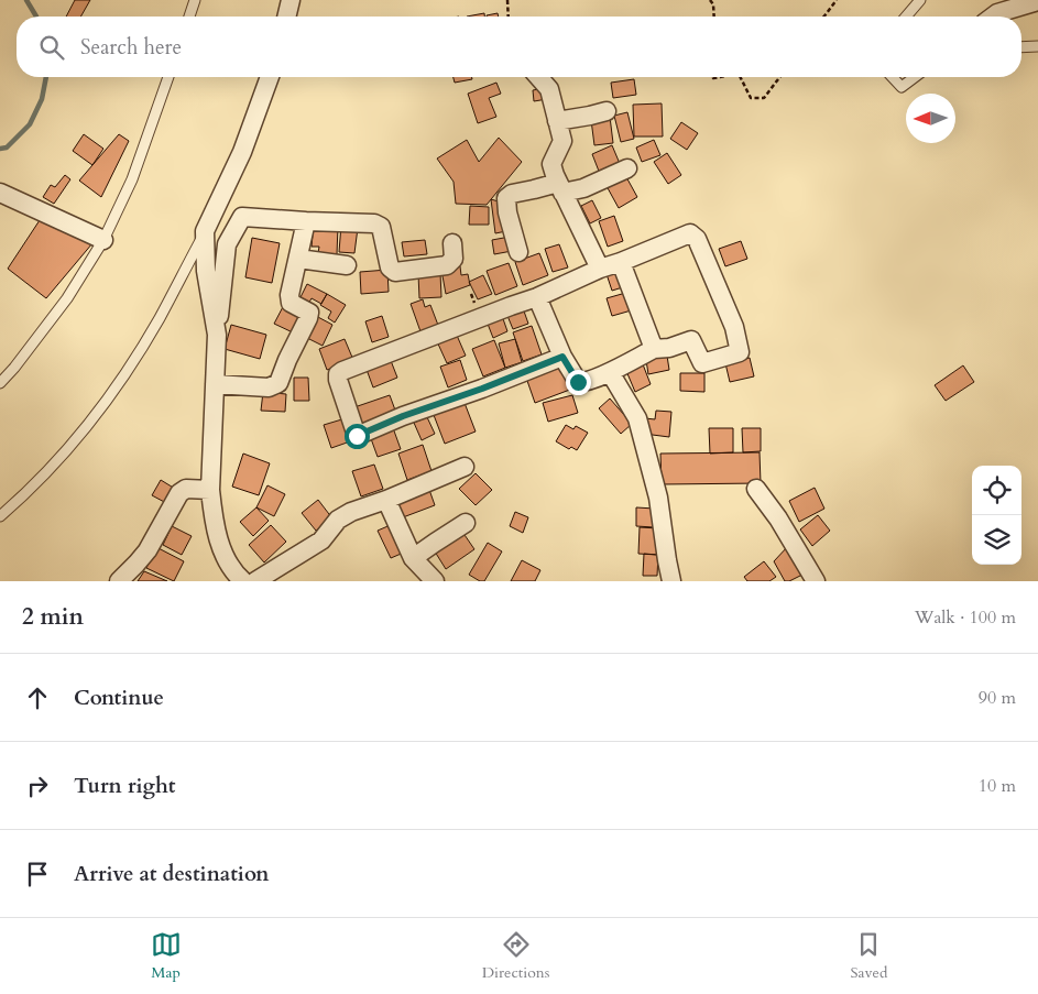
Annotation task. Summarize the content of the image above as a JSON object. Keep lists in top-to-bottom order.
{
  "north": "left",
  "page": {
    "search": "Search here",
    "heading": ["2 min", "Walk · 100 m"],
    "list": [
      ["Continue", "90 m"],
      ["Turn right", "10 m"],
      "Arrive at destination"
    ],
    "nav": ["Map", "Directions", "Saved"]
  }
}
